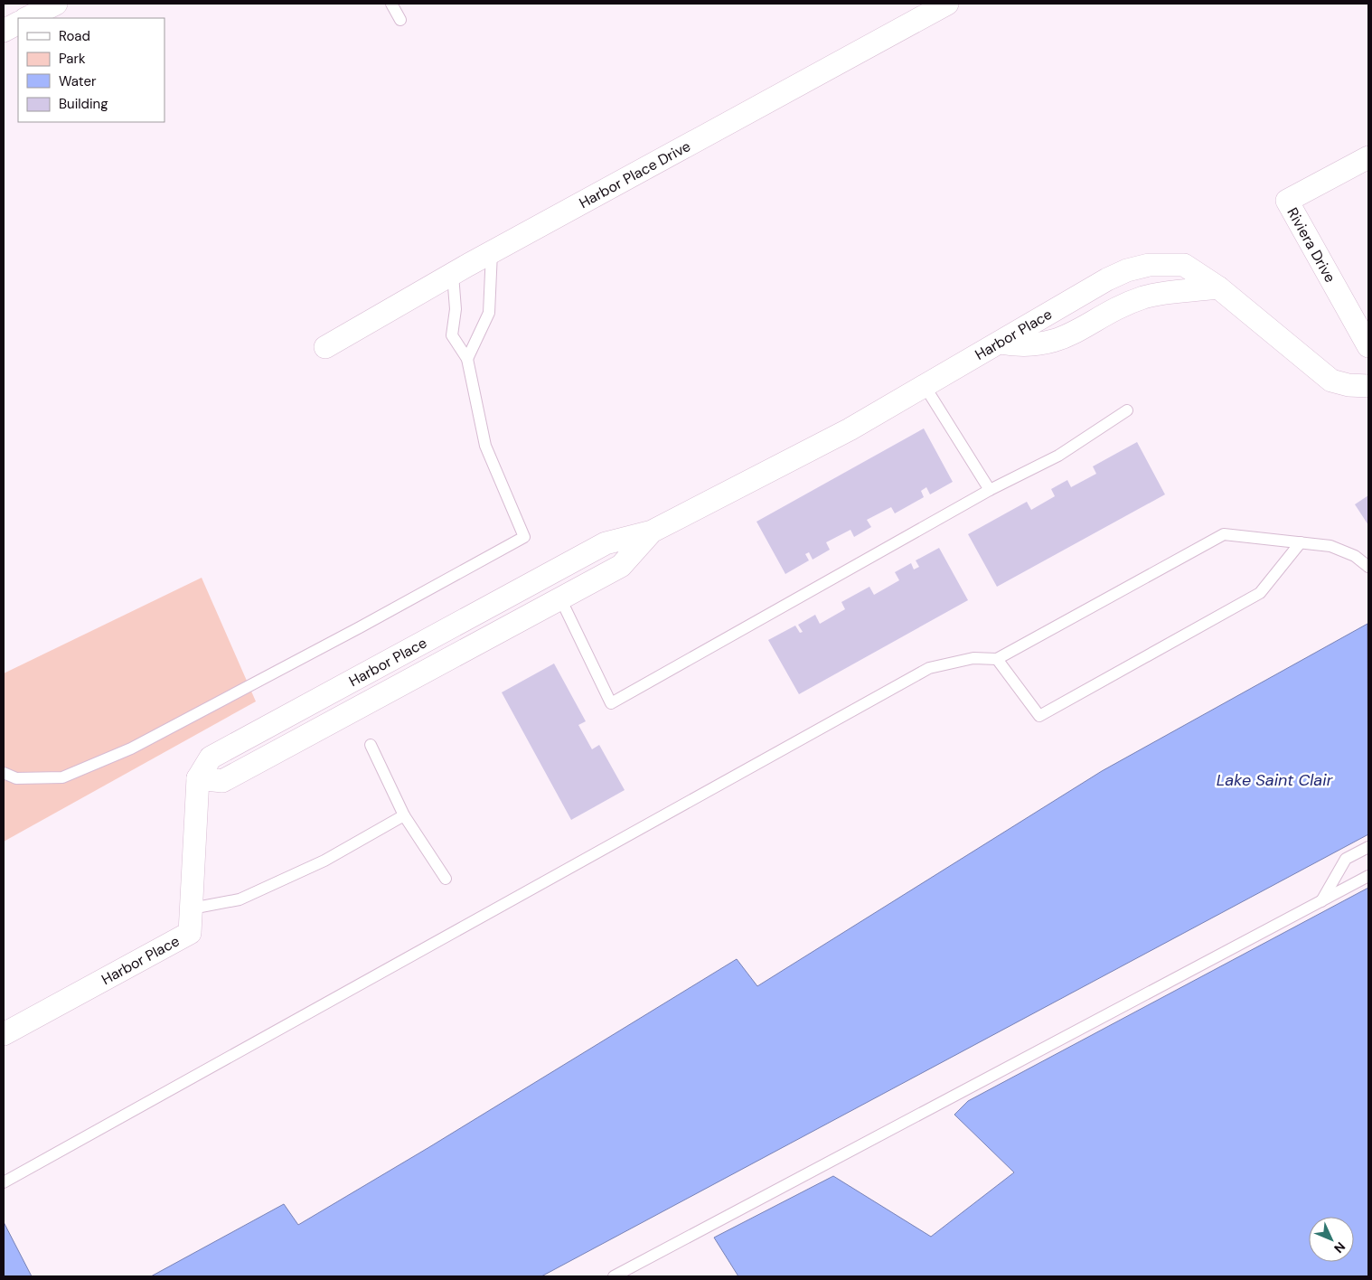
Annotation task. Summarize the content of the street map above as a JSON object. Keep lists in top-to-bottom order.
{
  "streets": {
    "street": ["Harbor Place Drive", "Riviera Drive", "Harbor Place"]
  },
  "water": ["Lake Saint Clair"],
  "legend": [
    "Road",
    "Park",
    "Water",
    "Building"
  ],
  "north": "bottom right"
}
